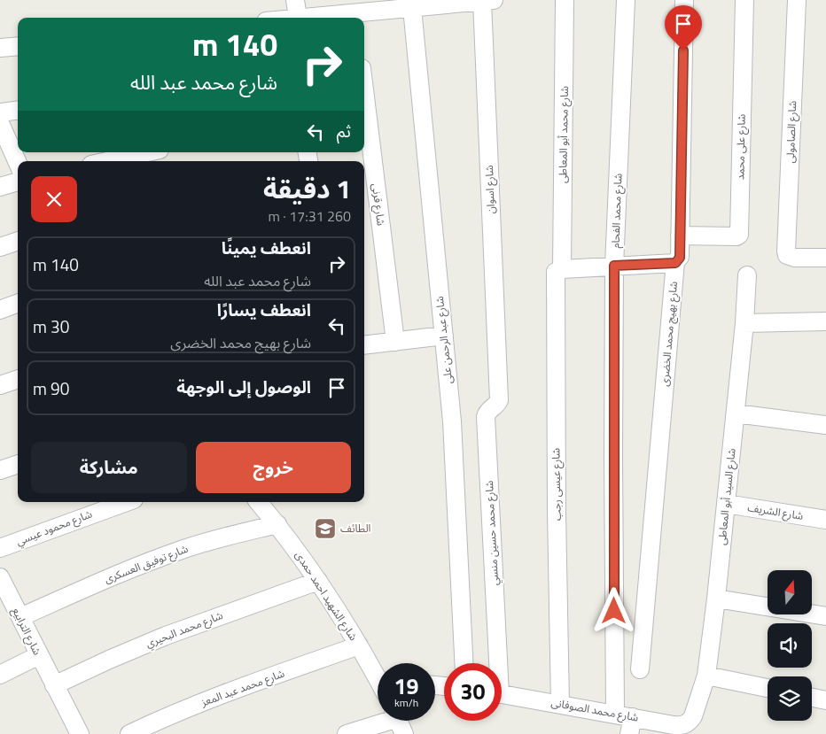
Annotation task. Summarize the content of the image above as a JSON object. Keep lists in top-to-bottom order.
{
  "streets": {
    "street": [
      "شارع الصامولى",
      "شارع محمد أبو المعاطى",
      "شارع على محمد",
      "شارع اسوان",
      "شارع قرنى",
      "شارع محمد الفحام",
      "شارع بهيج محمد الخضرى",
      "شارع عبد الرحمن على",
      "شارع عيسى رجب",
      "شارع السيد أبو المعاطى",
      "شارع الشريف",
      "شارع محمود عيسي",
      "شارع محمد حسين منسي",
      "شارع توفيق العسكرى",
      "شارع الشهيد احمد حمدى",
      "شارع محمد البحيري",
      "شارع الترابيع",
      "شارع محمد عبد المعز",
      "شارع محمد الصوفانى"
    ]
  },
  "crossings": [
    ["شارع محمد أبو المعاطى", "شارع عيسى رجب"],
    ["شارع على محمد", "شارع بهيج محمد الخضرى"],
    ["شارع اسوان", "شارع محمد حسين منسي"],
    ["شارع محمد الفحام", "شارع محمد الصوفانى"],
    ["شارع عيسى رجب", "شارع محمد الصوفانى"],
    ["شارع السيد أبو المعاطى", "شارع الشريف"],
    ["شارع السيد أبو المعاطى", "شارع محمد الصوفانى"],
    ["شارع توفيق العسكرى", "شارع الشهيد احمد حمدى"],
    ["شارع توفيق العسكرى", "شارع الترابيع"],
    ["شارع الشهيد احمد حمدى", "شارع محمد البحيري"],
    ["شارع الشهيد احمد حمدى", "شارع محمد عبد المعز"],
    ["شارع محمد البحيري", "شارع الترابيع"]
  ],
  "places": {
    "school or university": ["الطائف"]
  },
  "north": "top",
  "page": {
    "turn": ["140 m", "شارع محمد عبد الله"],
    "then": "ثم",
    "heading": ["1 دقيقة", "260 m · 17:31"],
    "list": [
      {
        "name": "انعطف يمينًا",
        "note": "شارع محمد عبد الله",
        "value": "140 m"
      },
      {
        "name": "انعطف يسارًا",
        "note": "شارع بهيج محمد الخضرى",
        "value": "30 m"
      },
      {
        "name": "الوصول إلى الوجهة",
        "value": "90 m"
      }
    ],
    "buttons": ["خروج", "مشاركة"],
    "speed": "19 km/h",
    "limit": "30"
  }
}
